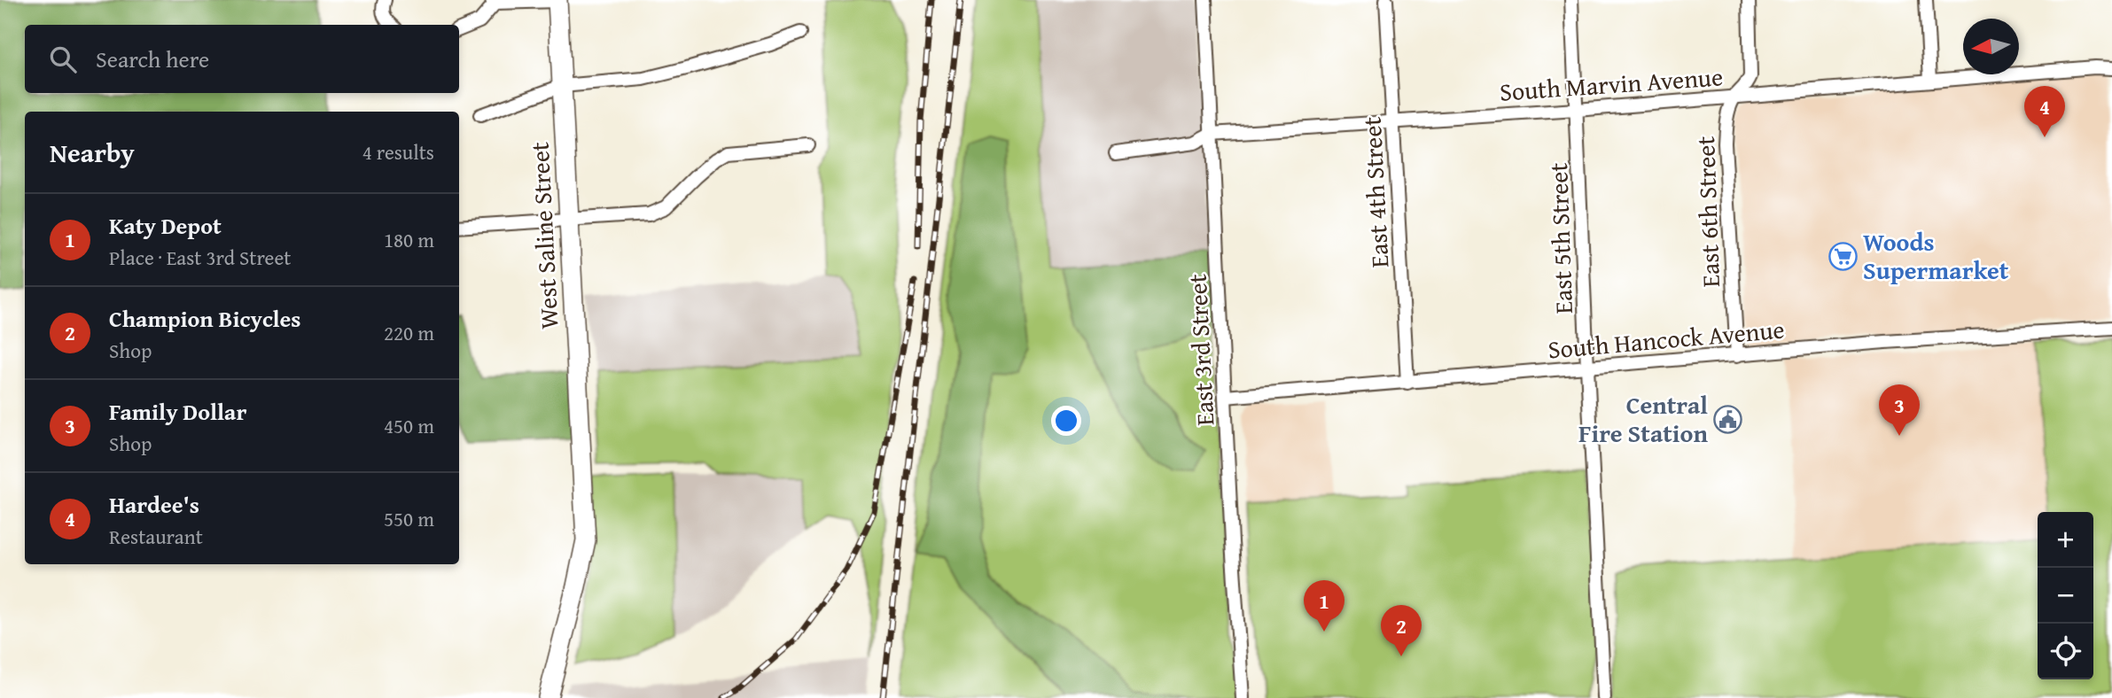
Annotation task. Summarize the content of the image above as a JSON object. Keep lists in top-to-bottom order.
{
  "streets": {
    "street": [
      "South Marvin Avenue",
      "East 4th Street",
      "East 6th Street",
      "West Saline Street",
      "East 5th Street",
      "South Hancock Avenue",
      "East 3rd Street"
    ]
  },
  "crossings": [
    ["South Marvin Avenue", "East 4th Street"],
    ["South Marvin Avenue", "East 6th Street"],
    ["South Marvin Avenue", "East 5th Street"],
    ["South Marvin Avenue", "East 3rd Street"],
    ["East 4th Street", "South Hancock Avenue"],
    ["East 6th Street", "South Hancock Avenue"],
    ["East 5th Street", "South Hancock Avenue"],
    ["South Hancock Avenue", "East 3rd Street"]
  ],
  "places": {
    "supermarket": ["Woods Supermarket"],
    "public building": ["Central Fire Station"]
  },
  "north": "left",
  "page": {
    "search": "Search here",
    "pins": [
      "4",
      "3",
      "1",
      "2"
    ],
    "heading": ["Nearby", "4 results"],
    "list": [
      {
        "mark": "1",
        "name": "Katy Depot",
        "note": "Place · East 3rd Street",
        "value": "180 m"
      },
      {
        "mark": "2",
        "name": "Champion Bicycles",
        "note": "Shop",
        "value": "220 m"
      },
      {
        "mark": "3",
        "name": "Family Dollar",
        "note": "Shop",
        "value": "450 m"
      },
      {
        "mark": "4",
        "name": "Hardee's",
        "note": "Restaurant",
        "value": "550 m"
      }
    ],
    "map_buttons": ["+", "−"]
  }
}
